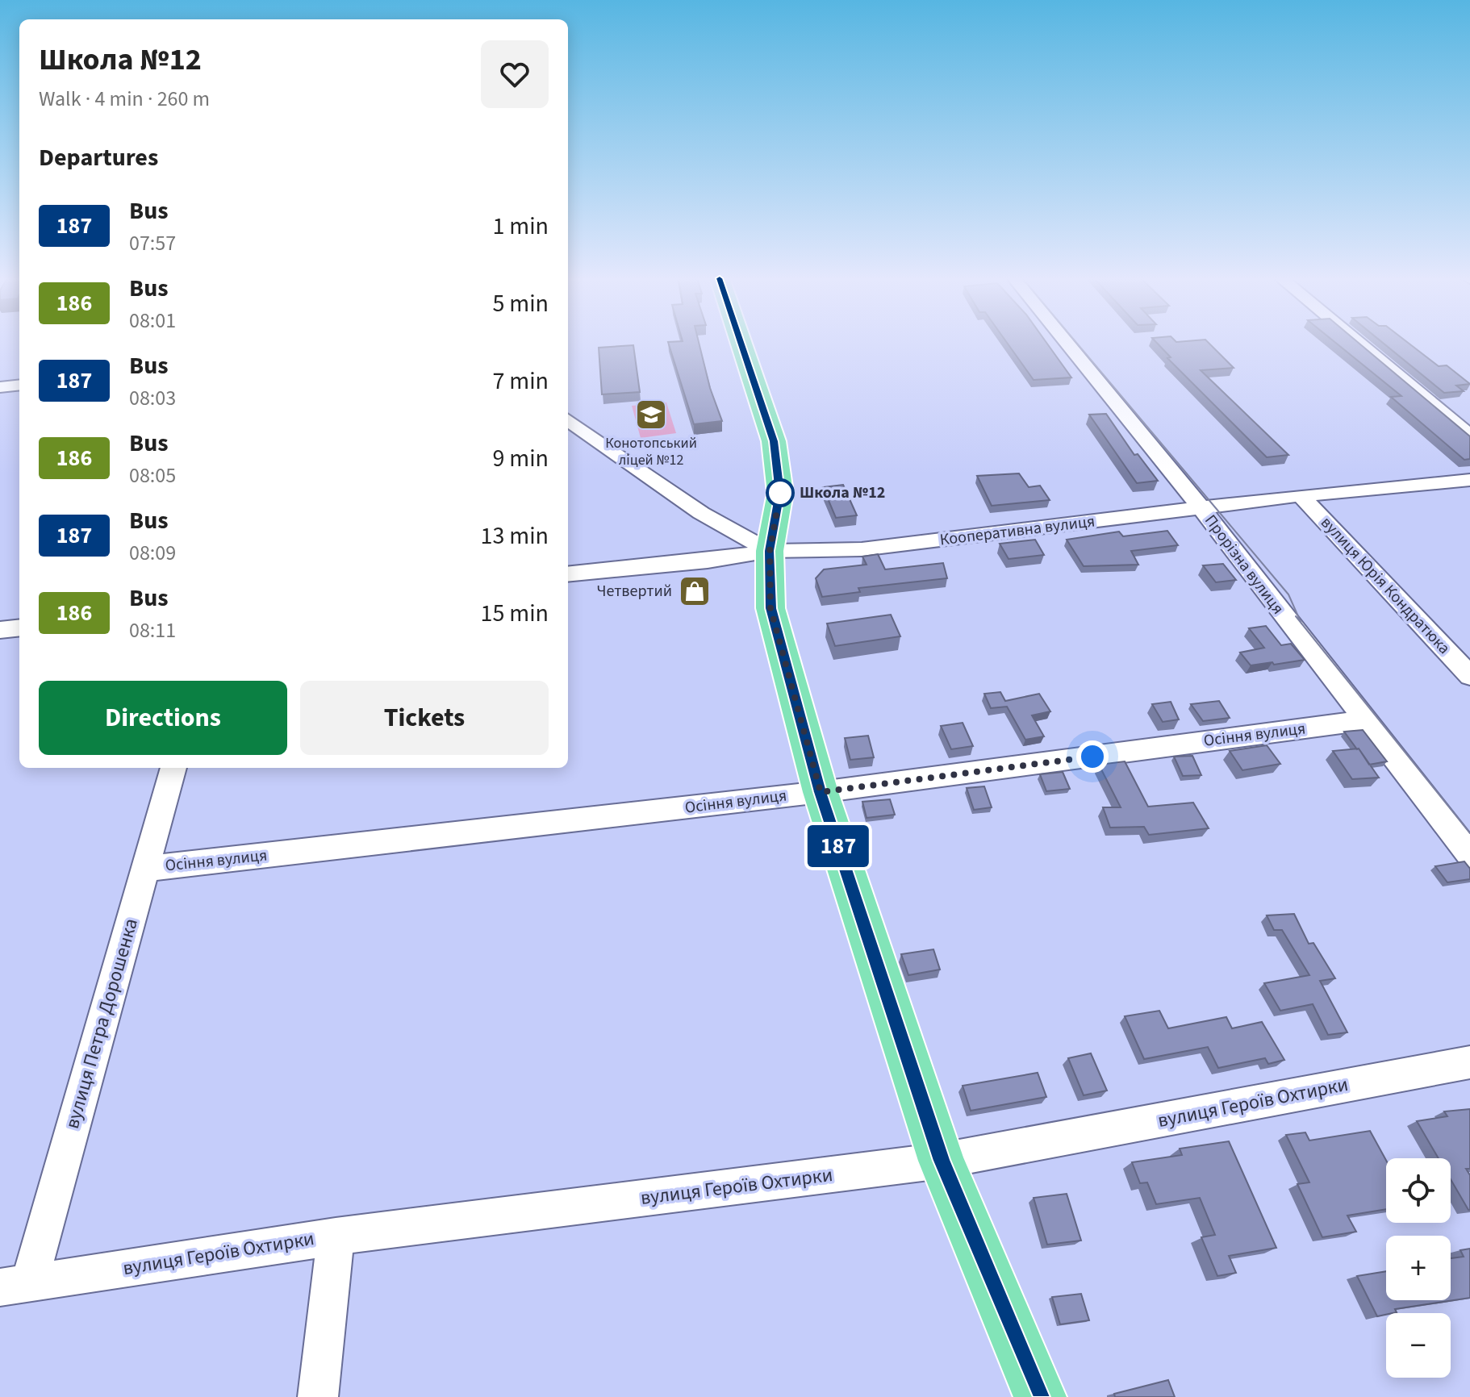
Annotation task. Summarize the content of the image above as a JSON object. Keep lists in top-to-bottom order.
{
  "streets": {
    "street": [
      "Кооперативна вулиця",
      "Прорізна вулиця",
      "вулиця Юрія Кондратюка",
      "Осіння вулиця",
      "вулиця Петра Дорошенка",
      "вулиця Героїв Охтирки"
    ]
  },
  "crossings": [
    ["Кооперативна вулиця", "Прорізна вулиця"],
    ["Кооперативна вулиця", "вулиця Юрія Кондратюка"],
    ["Прорізна вулиця", "Осіння вулиця"],
    ["Осіння вулиця", "вулиця Петра Дорошенка"],
    ["вулиця Петра Дорошенка", "вулиця Героїв Охтирки"]
  ],
  "places": {
    "school or university": ["Конотопський ліцей №12"],
    "other": ["Школа №12"],
    "shop": ["Четвертий"]
  },
  "lines": ["bus line 187"],
  "page": {
    "on_map": "187",
    "heading": [
      ["Школа №12", "Walk · 4 min · 260 m"],
      "Departures"
    ],
    "list": [
      {
        "mark": "187",
        "name": "Bus",
        "note": "07:57",
        "value": "1 min"
      },
      {
        "mark": "186",
        "name": "Bus",
        "note": "08:01",
        "value": "5 min"
      },
      {
        "mark": "187",
        "name": "Bus",
        "note": "08:03",
        "value": "7 min"
      },
      {
        "mark": "186",
        "name": "Bus",
        "note": "08:05",
        "value": "9 min"
      },
      {
        "mark": "187",
        "name": "Bus",
        "note": "08:09",
        "value": "13 min"
      },
      {
        "mark": "186",
        "name": "Bus",
        "note": "08:11",
        "value": "15 min"
      }
    ],
    "buttons": ["Directions", "Tickets"],
    "map_buttons": ["+", "−"]
  }
}
